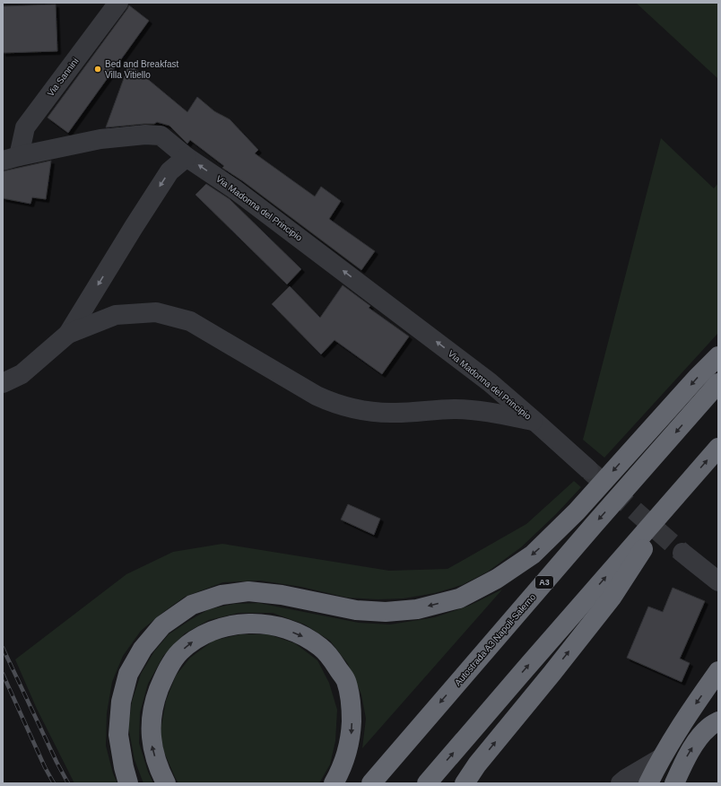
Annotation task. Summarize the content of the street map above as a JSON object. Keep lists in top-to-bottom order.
{
  "streets": {
    "highway": ["A3", "Autostrada A3 Napoli-Salerno"],
    "street": ["Via Sannini", "Via Madonna del Principio"]
  },
  "crossings": [
    ["Via Sannini", "Via Madonna del Principio"]
  ],
  "one_way": ["Via Madonna del Principio"],
  "places": ["Bed and Breakfast Villa Vitiello"]
}
